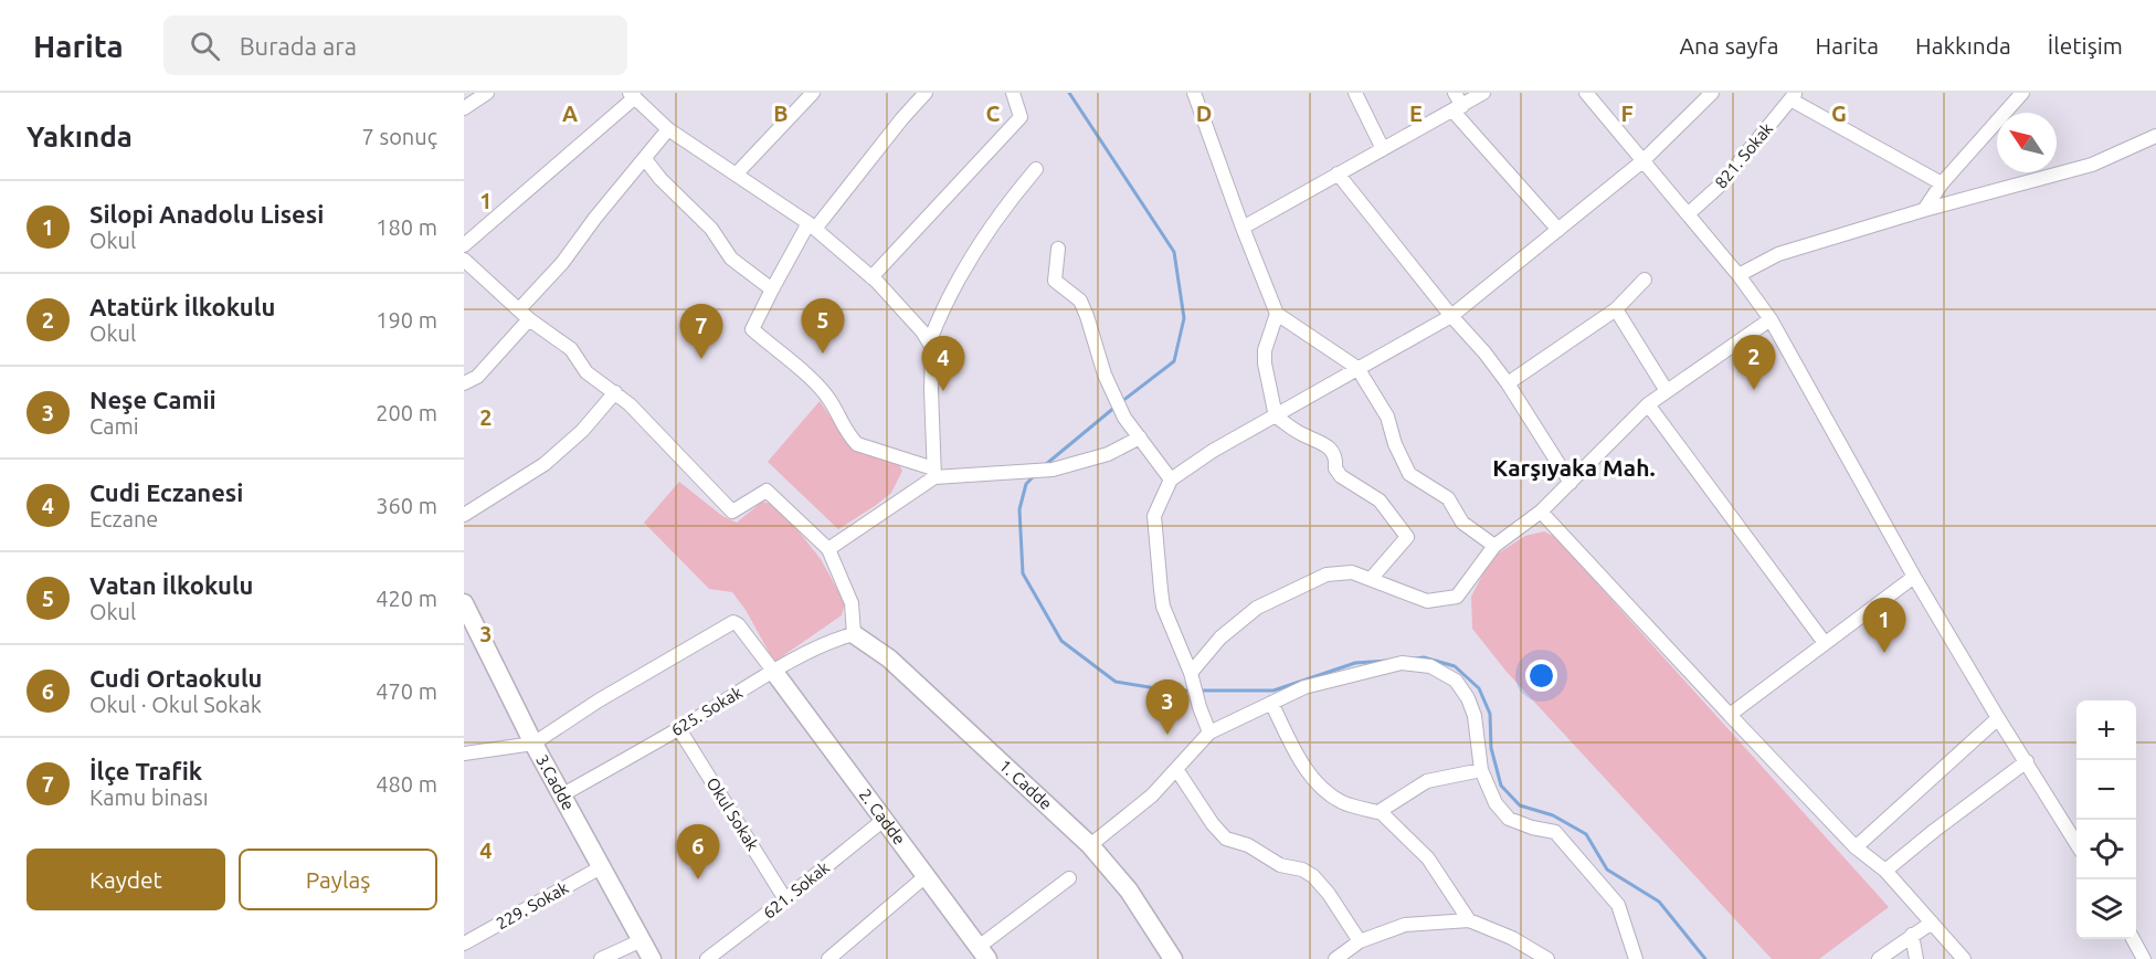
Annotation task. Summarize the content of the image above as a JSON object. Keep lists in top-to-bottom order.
{
  "streets": {
    "street": [
      "821. Sokak",
      "625. Sokak",
      "3.Cadde",
      "1. Cadde",
      "Okul Sokak",
      "2. Cadde",
      "621. Sokak",
      "229. Sokak"
    ]
  },
  "crossings": [
    ["625. Sokak", "3.Cadde"],
    ["625. Sokak", "1. Cadde"],
    ["625. Sokak", "Okul Sokak"],
    ["625. Sokak", "2. Cadde"],
    ["3.Cadde", "229. Sokak"],
    ["Okul Sokak", "621. Sokak"],
    ["2. Cadde", "621. Sokak"]
  ],
  "districts": ["Karşıyaka Mah."],
  "north": "top left",
  "page": {
    "header": "Harita",
    "search": "Burada ara",
    "nav": [
      "Ana sayfa",
      "Harita",
      "Hakkında",
      "İletişim"
    ],
    "heading": ["Yakında", "7 sonuç"],
    "list": [
      {
        "mark": "1",
        "name": "Silopi Anadolu Lisesi",
        "note": "Okul",
        "value": "180 m"
      },
      {
        "mark": "2",
        "name": "Atatürk İlkokulu",
        "note": "Okul",
        "value": "190 m"
      },
      {
        "mark": "3",
        "name": "Neşe Camii",
        "note": "Cami",
        "value": "200 m"
      },
      {
        "mark": "4",
        "name": "Cudi Eczanesi",
        "note": "Eczane",
        "value": "360 m"
      },
      {
        "mark": "5",
        "name": "Vatan İlkokulu",
        "note": "Okul",
        "value": "420 m"
      },
      {
        "mark": "6",
        "name": "Cudi Ortaokulu",
        "note": "Okul · Okul Sokak",
        "value": "470 m"
      },
      {
        "mark": "7",
        "name": "İlçe Trafik",
        "note": "Kamu binası",
        "value": "480 m"
      }
    ],
    "pins": [
      "5",
      "7",
      "2",
      "4",
      "1",
      "3",
      "6"
    ],
    "map_buttons": ["+", "−"],
    "buttons": ["Kaydet", "Paylaş"]
  },
  "grid": {
    "columns": [
      "A",
      "B",
      "C",
      "D",
      "E",
      "F",
      "G"
    ],
    "rows": [
      "1",
      "2",
      "3",
      "4"
    ]
  }
}
